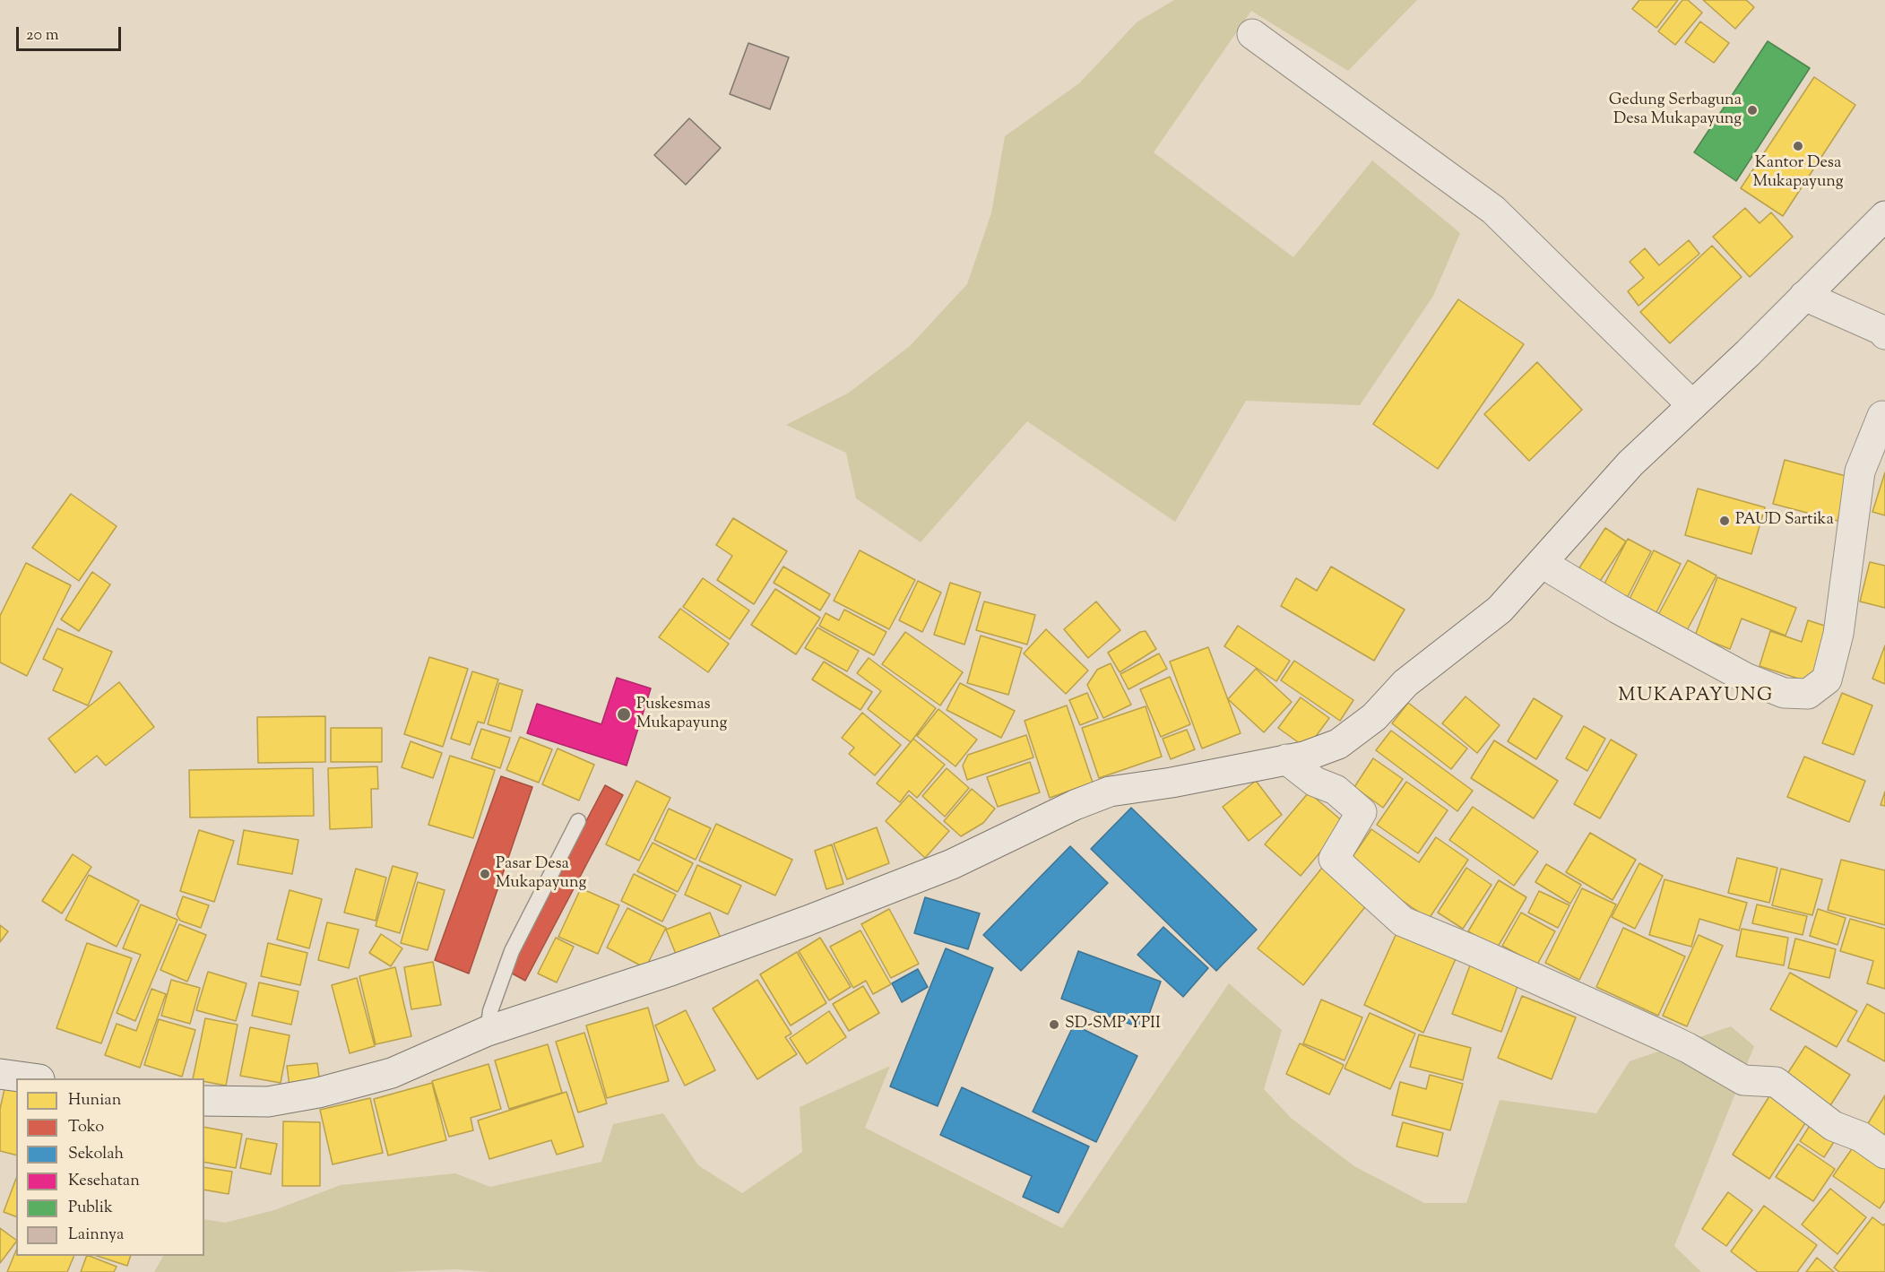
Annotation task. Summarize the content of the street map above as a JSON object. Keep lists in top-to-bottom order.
{
  "districts": ["MUKAPAYUNG"],
  "places": [
    "Gedung Serbaguna Desa Mukapayung",
    "Kantor Desa Mukapayung",
    "PAUD Sartika",
    "Puskesmas Mukapayung",
    "Pasar Desa Mukapayung",
    "SD-SMP YPII"
  ],
  "legend": [
    "Hunian",
    "Toko",
    "Sekolah",
    "Kesehatan",
    "Publik",
    "Lainnya"
  ],
  "scale_bar": "20 m"
}
